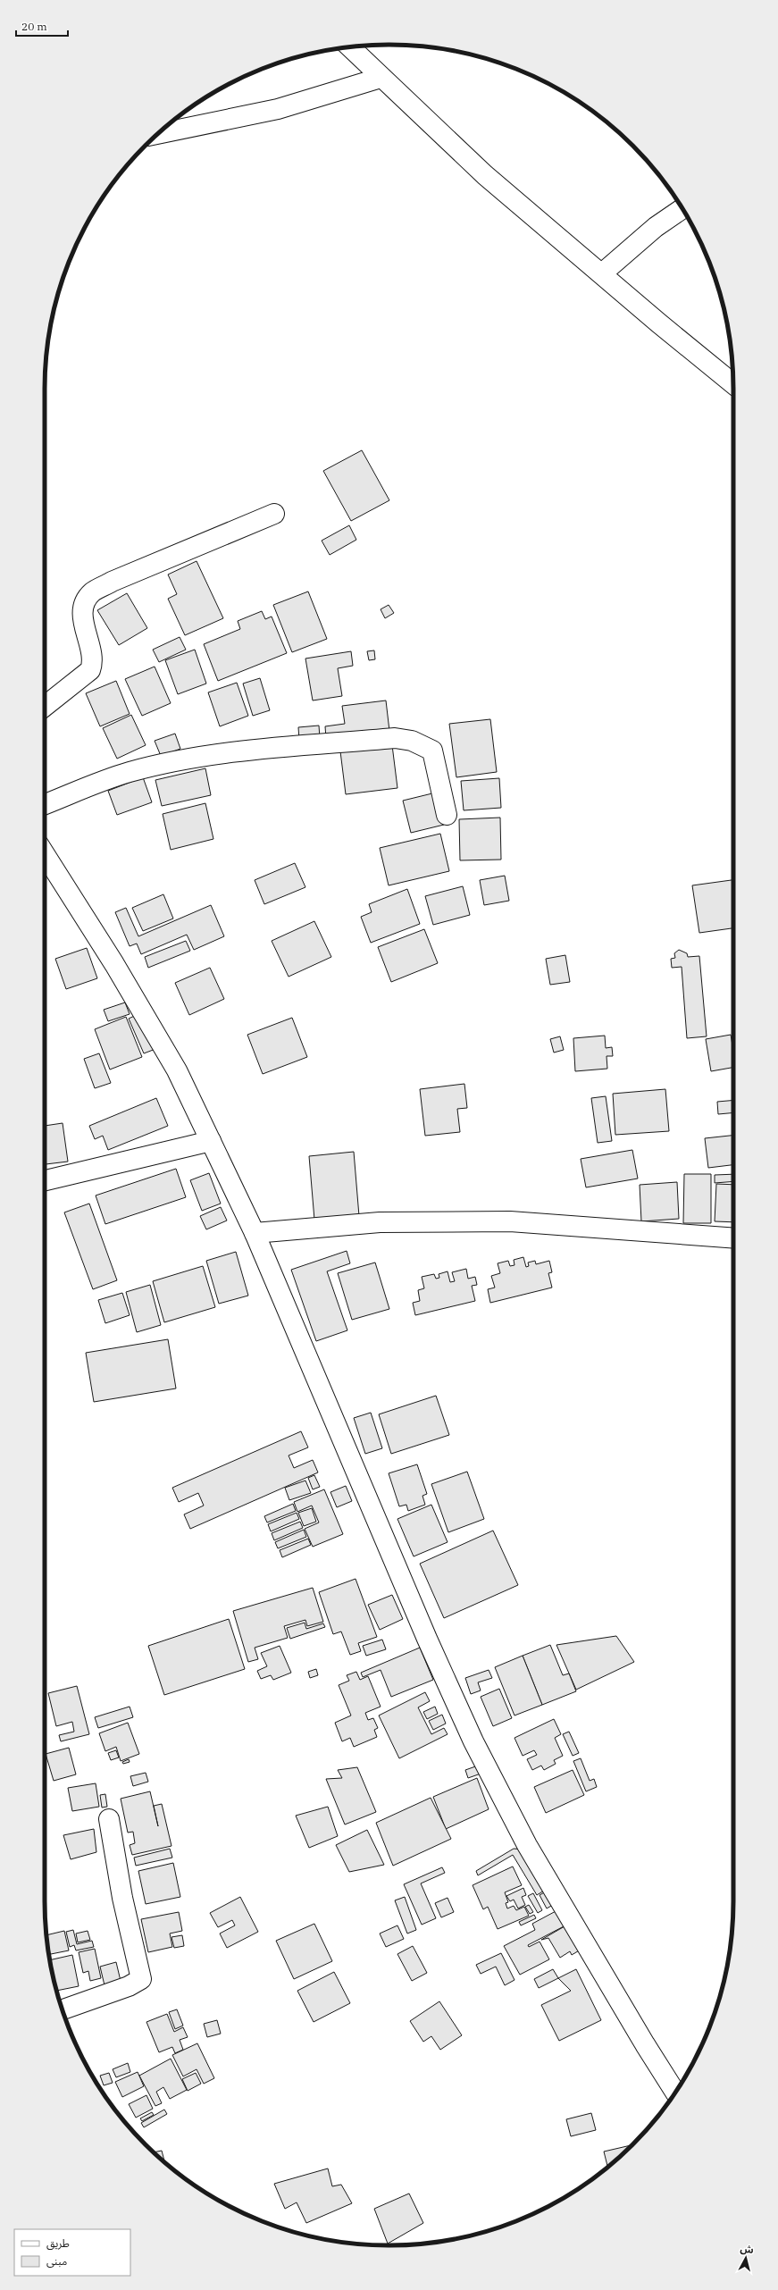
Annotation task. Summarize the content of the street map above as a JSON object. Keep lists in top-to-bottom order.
{
  "legend": ["طريق", "مبنى"],
  "scale_bar": "20 m",
  "north": "top"
}
